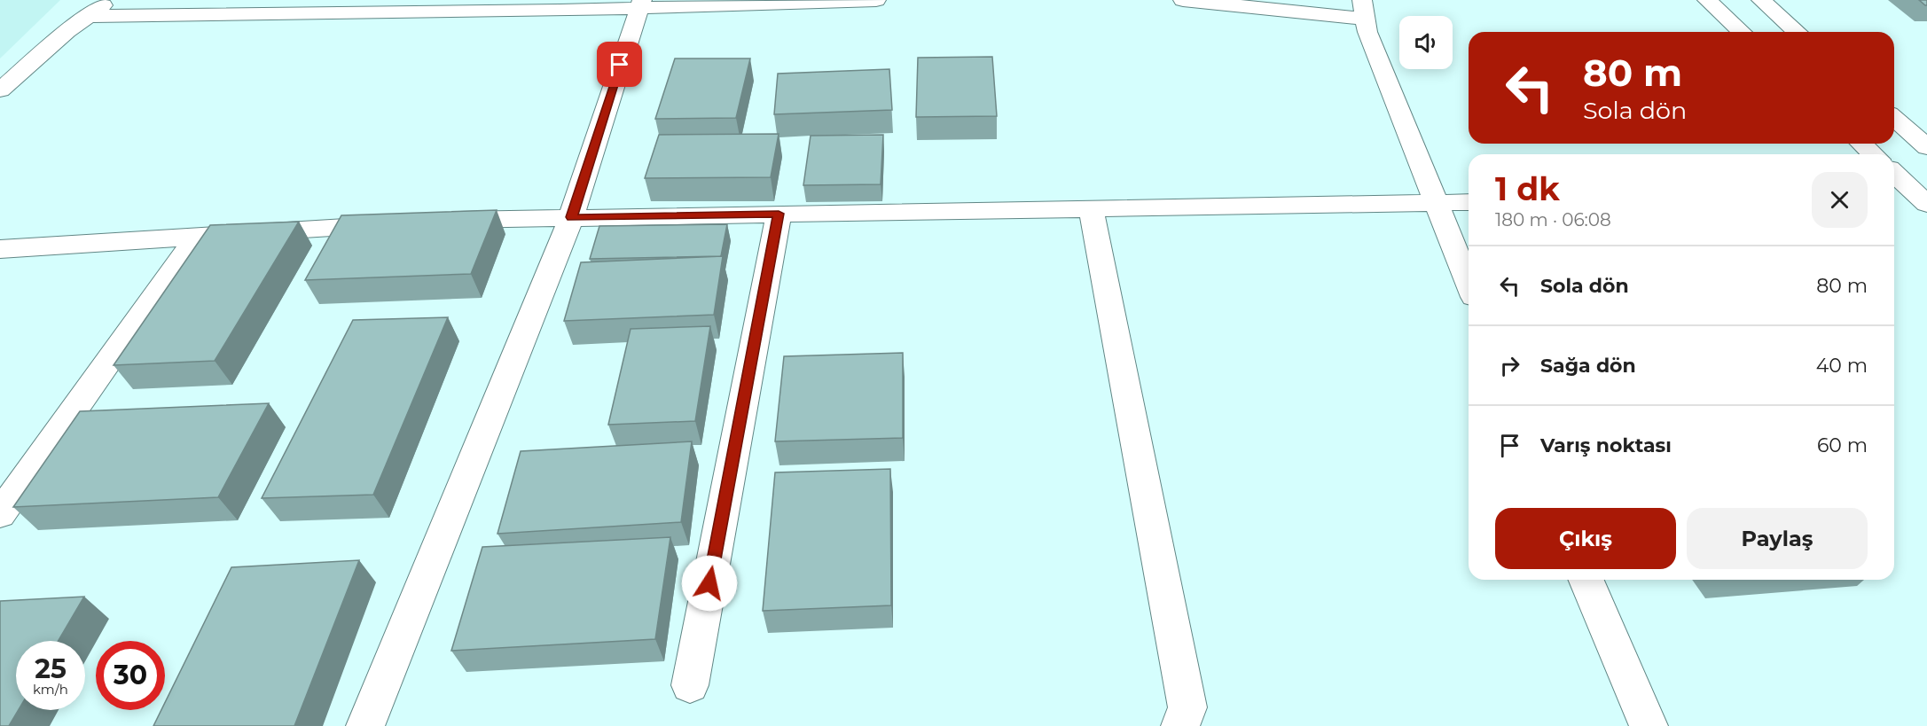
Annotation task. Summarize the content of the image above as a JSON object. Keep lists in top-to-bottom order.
{
  "page": {
    "turn": ["80 m", "Sola dön"],
    "heading": ["1 dk", "180 m · 06:08"],
    "list": [
      {
        "name": "Sola dön",
        "value": "80 m"
      },
      {
        "name": "Sağa dön",
        "value": "40 m"
      },
      {
        "name": "Varış noktası",
        "value": "60 m"
      }
    ],
    "buttons": ["Çıkış", "Paylaş"],
    "speed": "25 km/h",
    "limit": "30"
  }
}
